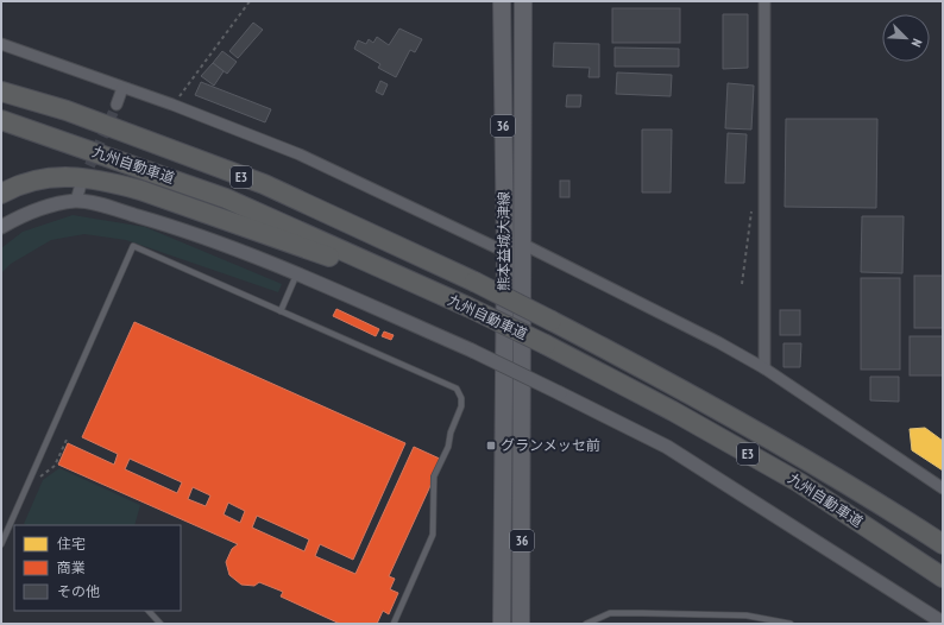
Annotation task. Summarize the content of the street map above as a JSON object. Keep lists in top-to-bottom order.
{
  "streets": {
    "highway": ["九州自動車道", "E3"],
    "main road": ["36", "熊本益城大津線"]
  },
  "places": {
    "transit": ["グランメッセ前"]
  },
  "legend": ["住宅", "商業", "その他"],
  "north": "bottom right"
}
